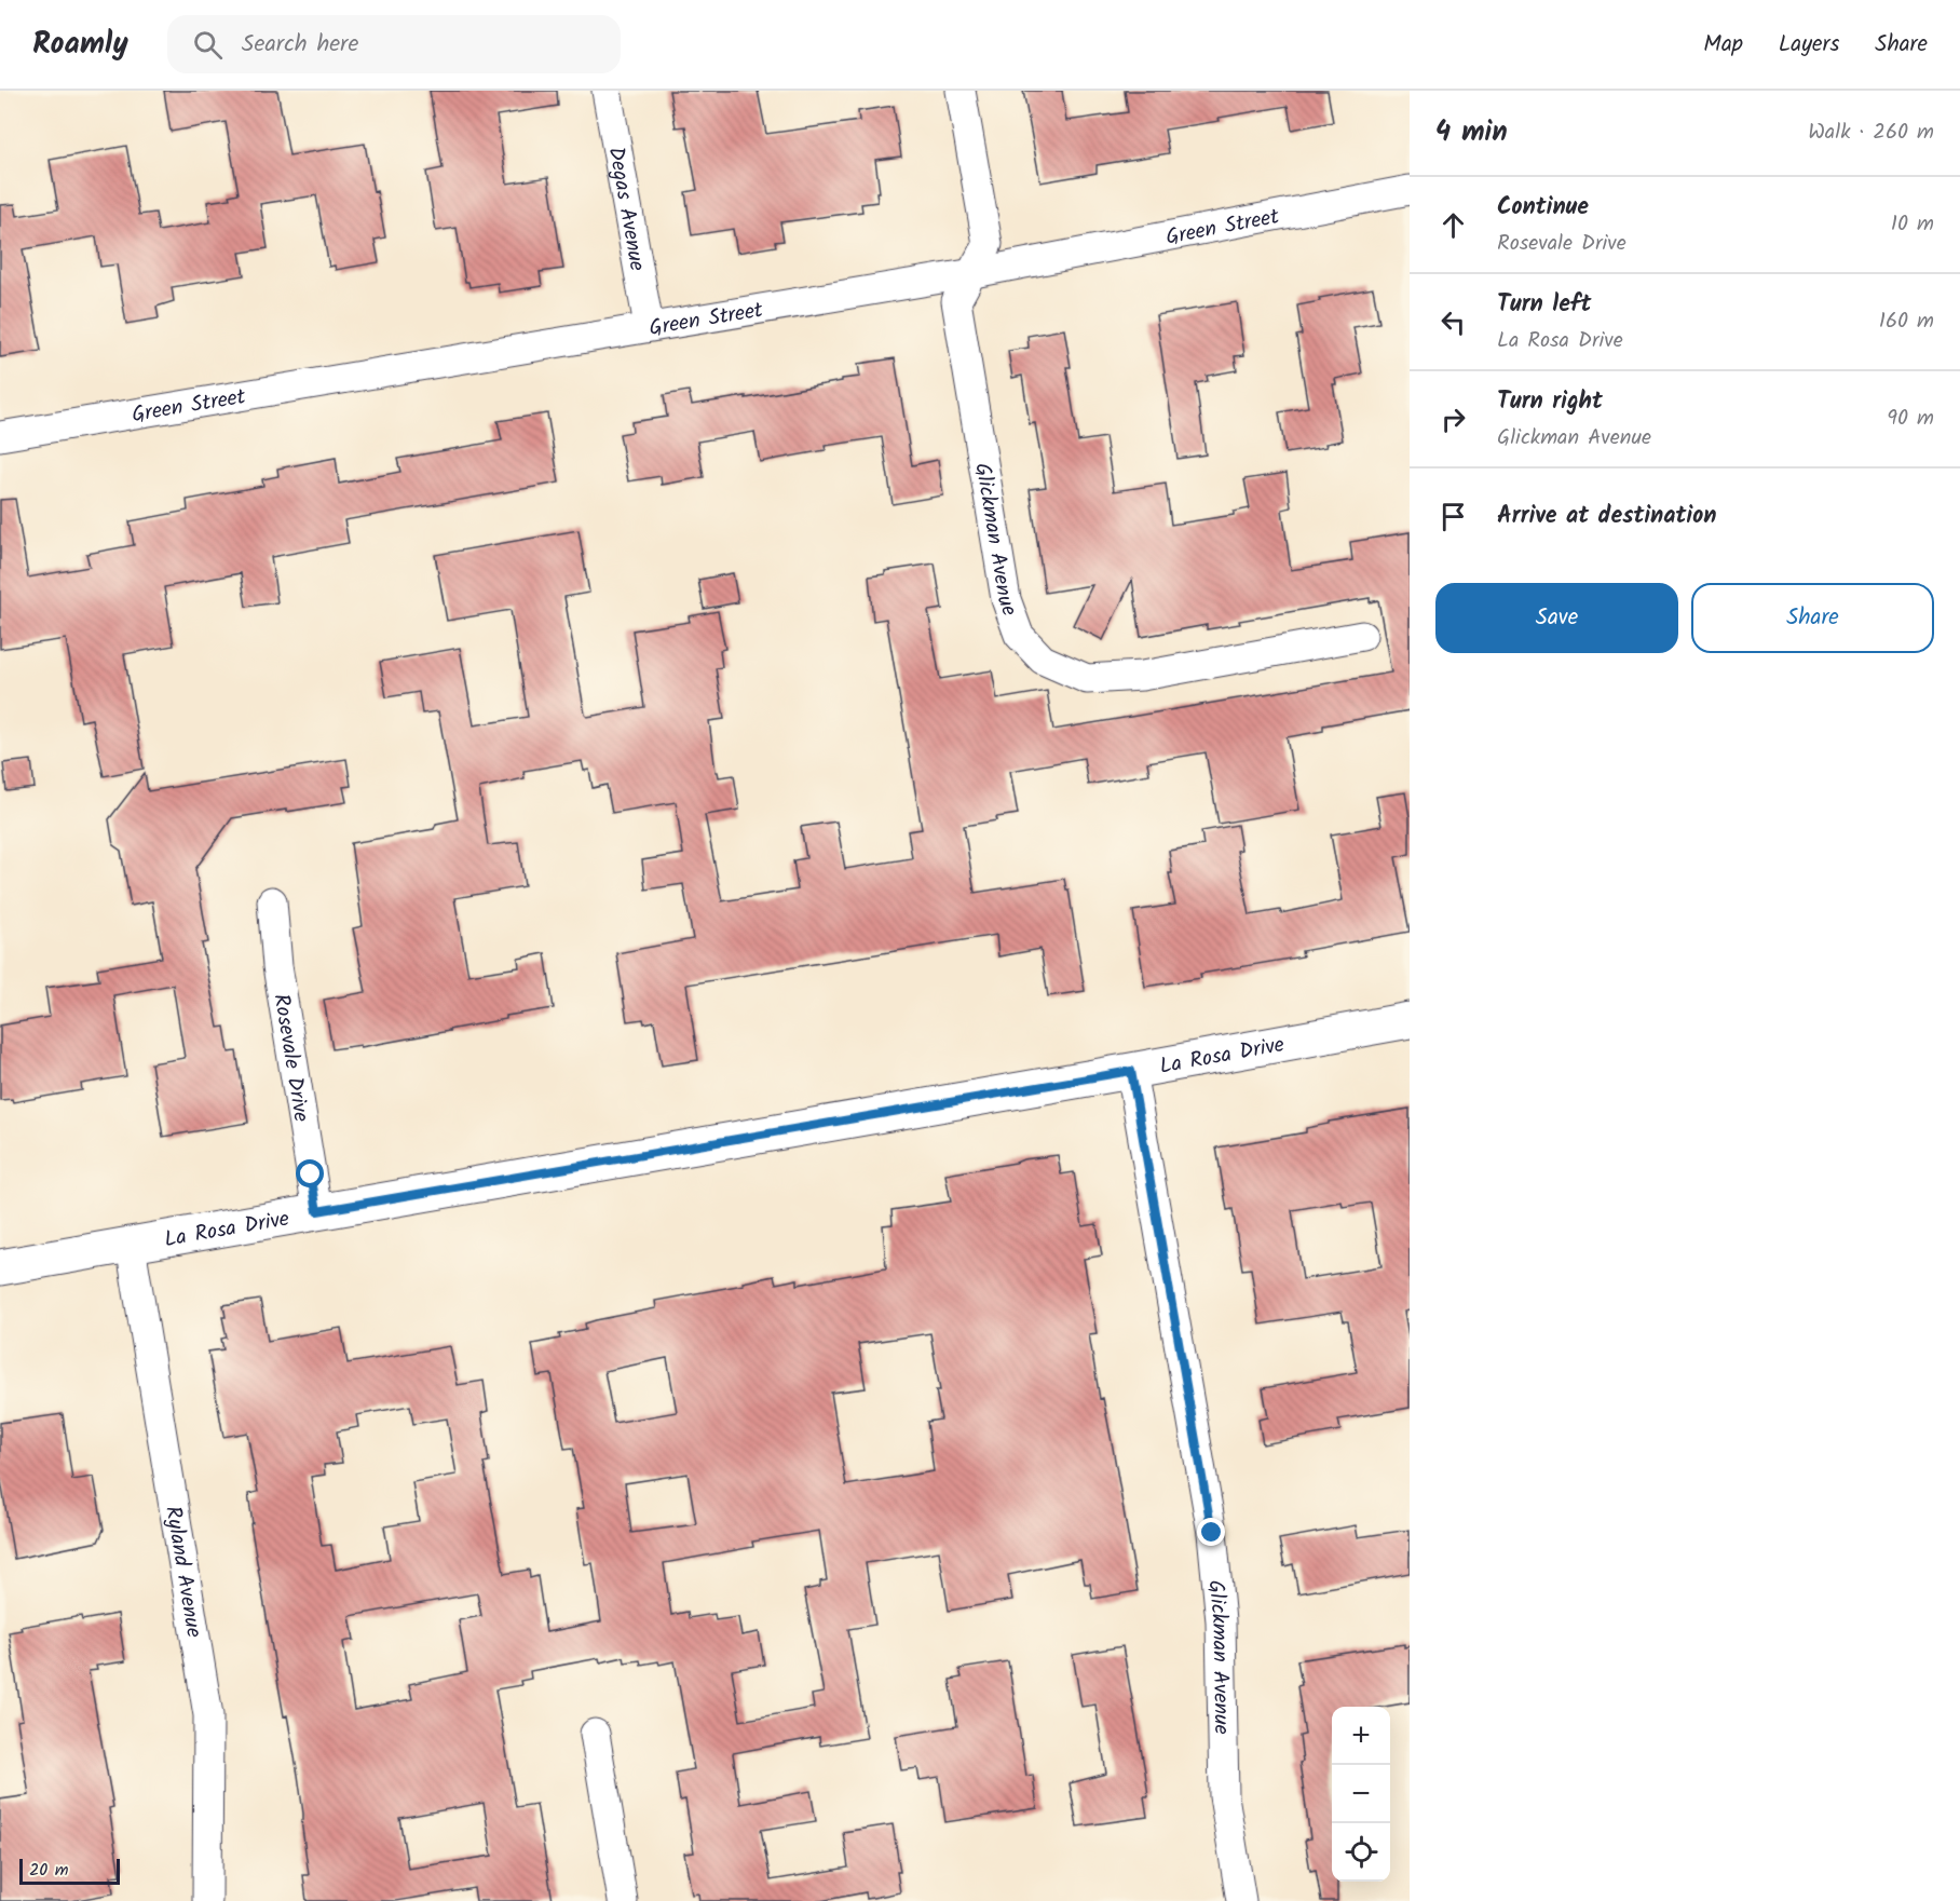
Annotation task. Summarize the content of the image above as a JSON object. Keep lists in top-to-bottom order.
{
  "streets": {
    "street": [
      "Degas Avenue",
      "Green Street",
      "Glickman Avenue",
      "La Rosa Drive",
      "Rosevale Drive",
      "Ryland Avenue"
    ]
  },
  "crossings": [
    ["Degas Avenue", "Green Street"],
    ["Green Street", "Glickman Avenue"],
    ["Glickman Avenue", "La Rosa Drive"],
    ["La Rosa Drive", "Rosevale Drive"],
    ["La Rosa Drive", "Ryland Avenue"]
  ],
  "scale_bar": "20 m",
  "page": {
    "header": "Roamly",
    "search": "Search here",
    "nav": ["Map", "Layers", "Share"],
    "heading": ["4 min", "Walk · 260 m"],
    "list": [
      ["Continue", "Rosevale Drive", "10 m"],
      ["Turn left", "La Rosa Drive", "160 m"],
      ["Turn right", "Glickman Avenue", "90 m"],
      "Arrive at destination"
    ],
    "buttons": ["Save", "Share"],
    "map_buttons": ["+", "−"],
    "scale": "20 m"
  }
}
